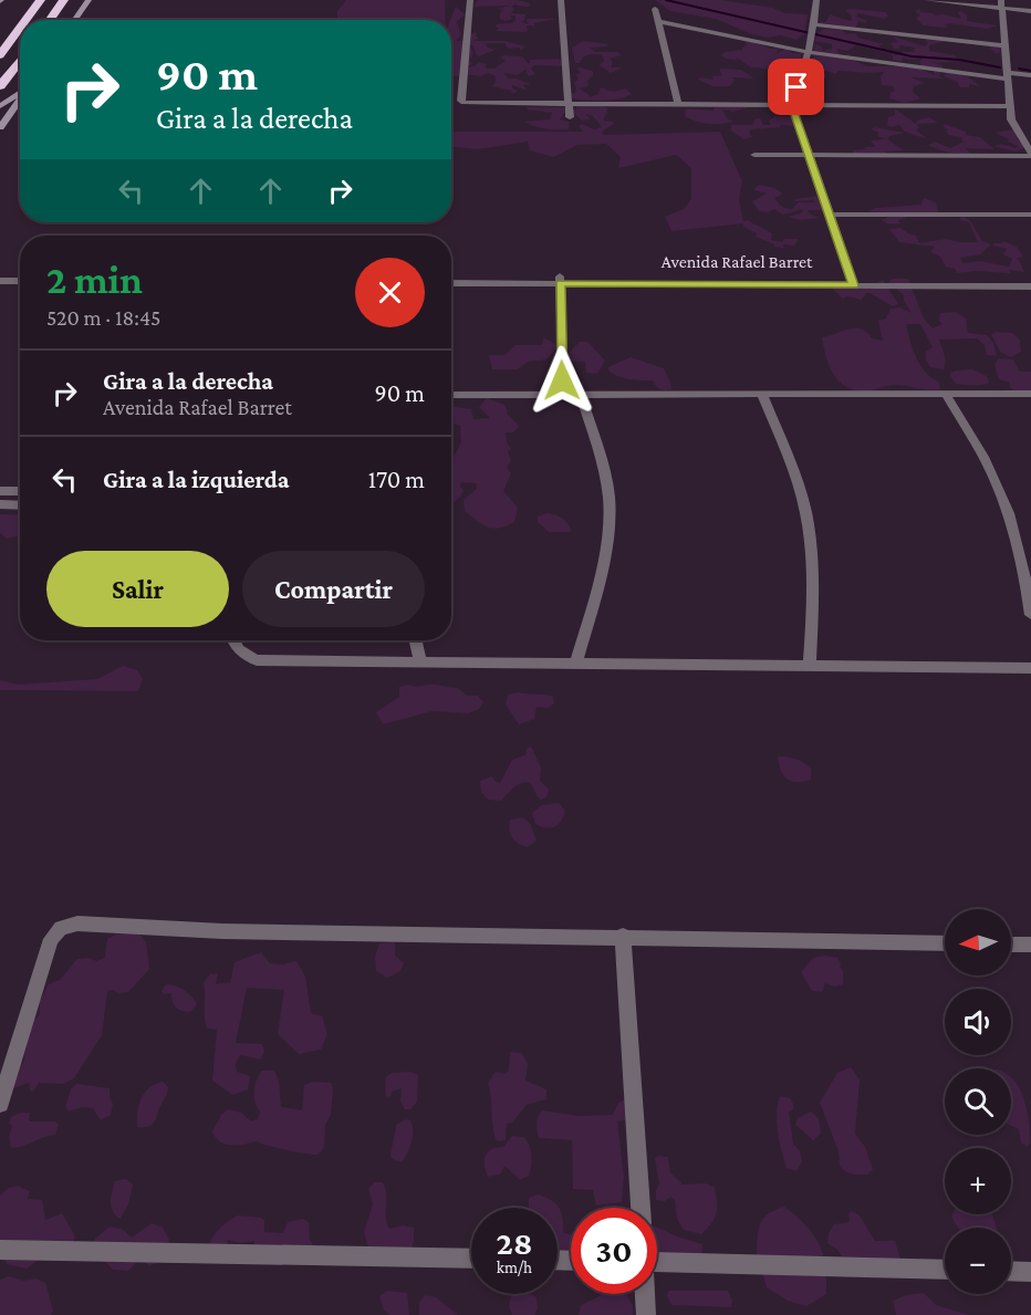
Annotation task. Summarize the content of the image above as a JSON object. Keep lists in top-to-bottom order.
{
  "streets": {
    "street": ["Avenida Rafael Barret"]
  },
  "north": "left",
  "page": {
    "turn": ["90 m", "Gira a la derecha"],
    "heading": ["2 min", "520 m · 18:45"],
    "list": [
      {
        "name": "Gira a la derecha",
        "note": "Avenida Rafael Barret",
        "value": "90 m"
      },
      {
        "name": "Gira a la izquierda",
        "value": "170 m"
      }
    ],
    "buttons": ["Salir", "Compartir"],
    "map_buttons": ["+", "−"],
    "speed": "28 km/h",
    "limit": "30"
  }
}
